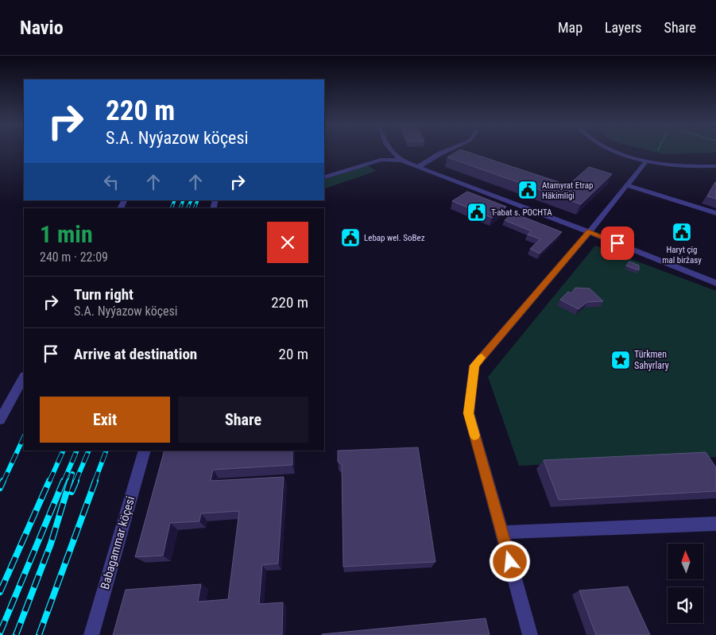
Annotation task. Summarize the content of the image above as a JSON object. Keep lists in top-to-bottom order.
{
  "streets": {
    "street": ["Babagammar köçesi"]
  },
  "places": {
    "public building": [
      "Atamyrat Etrap Häkimligi",
      "T-abat s. POCHTA",
      "Haryt çig mal biržasy",
      "Lebap wel. SoBez"
    ],
    "place": ["Türkmen Sahyrlary"]
  },
  "north": "top",
  "page": {
    "header": "Navio",
    "nav": ["Map", "Layers", "Share"],
    "turn": ["220 m", "S.A. Nyýazow köçesi"],
    "heading": ["1 min", "240 m · 22:09"],
    "list": [
      {
        "name": "Turn right",
        "note": "S.A. Nyýazow köçesi",
        "value": "220 m"
      },
      {
        "name": "Arrive at destination",
        "value": "20 m"
      }
    ],
    "buttons": ["Exit", "Share"]
  }
}
